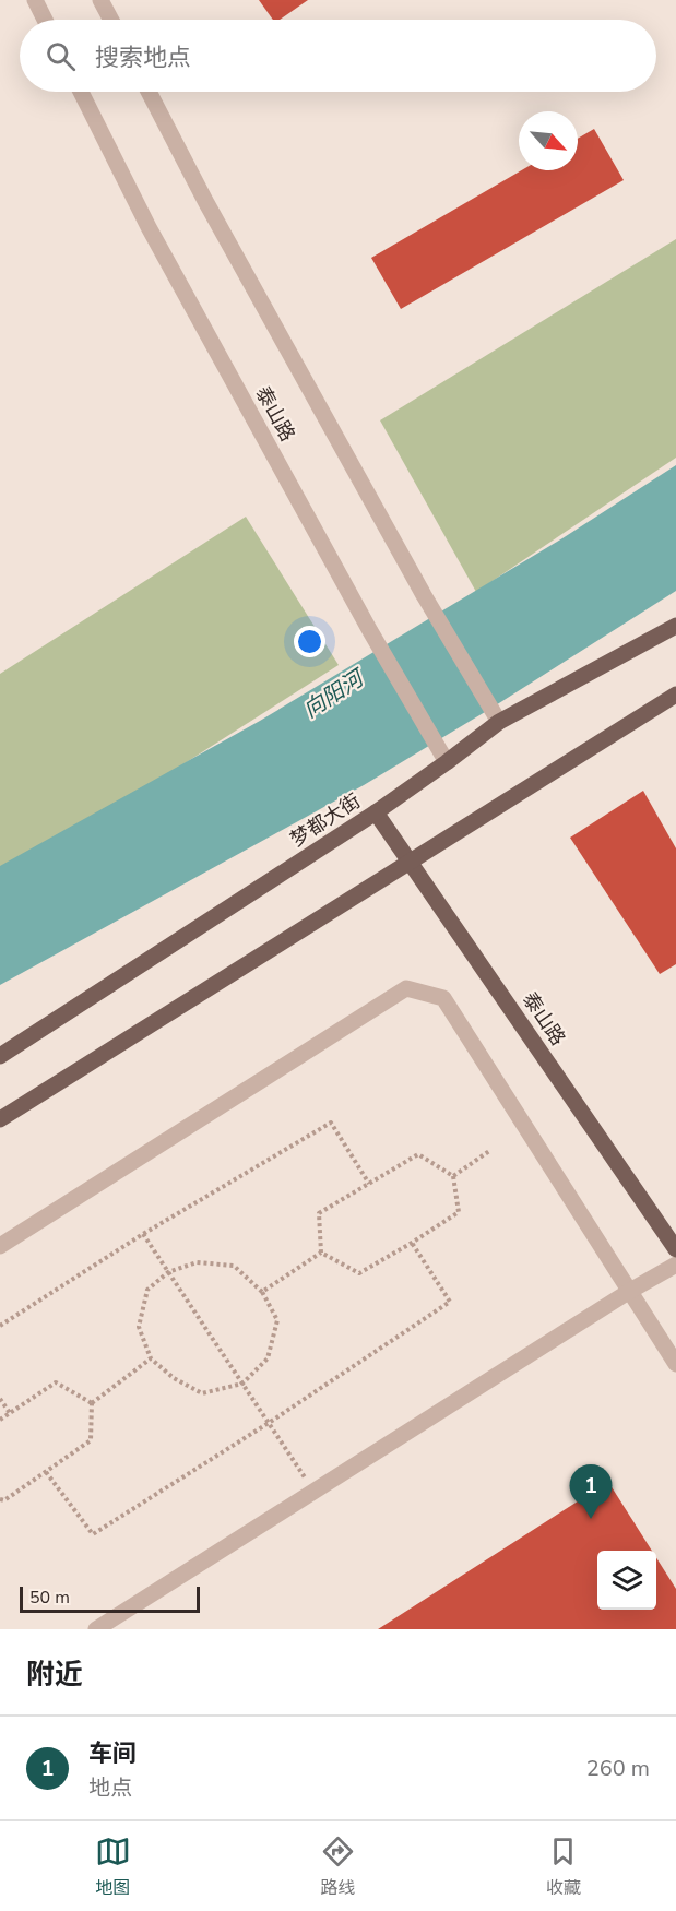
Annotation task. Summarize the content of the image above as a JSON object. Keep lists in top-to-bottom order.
{
  "streets": {
    "main road": ["泰山路", "梦都大街"]
  },
  "crossings": [
    ["泰山路", "梦都大街"]
  ],
  "water": ["向阳河"],
  "scale_bar": "50 m",
  "north": "bottom right",
  "page": {
    "search": "搜索地点",
    "pins": "1",
    "scale": "50 m",
    "heading": "附近",
    "list": [
      {
        "mark": "1",
        "name": "车间",
        "note": "地点",
        "value": "260 m"
      }
    ],
    "nav": ["地图", "路线", "收藏"]
  }
}
